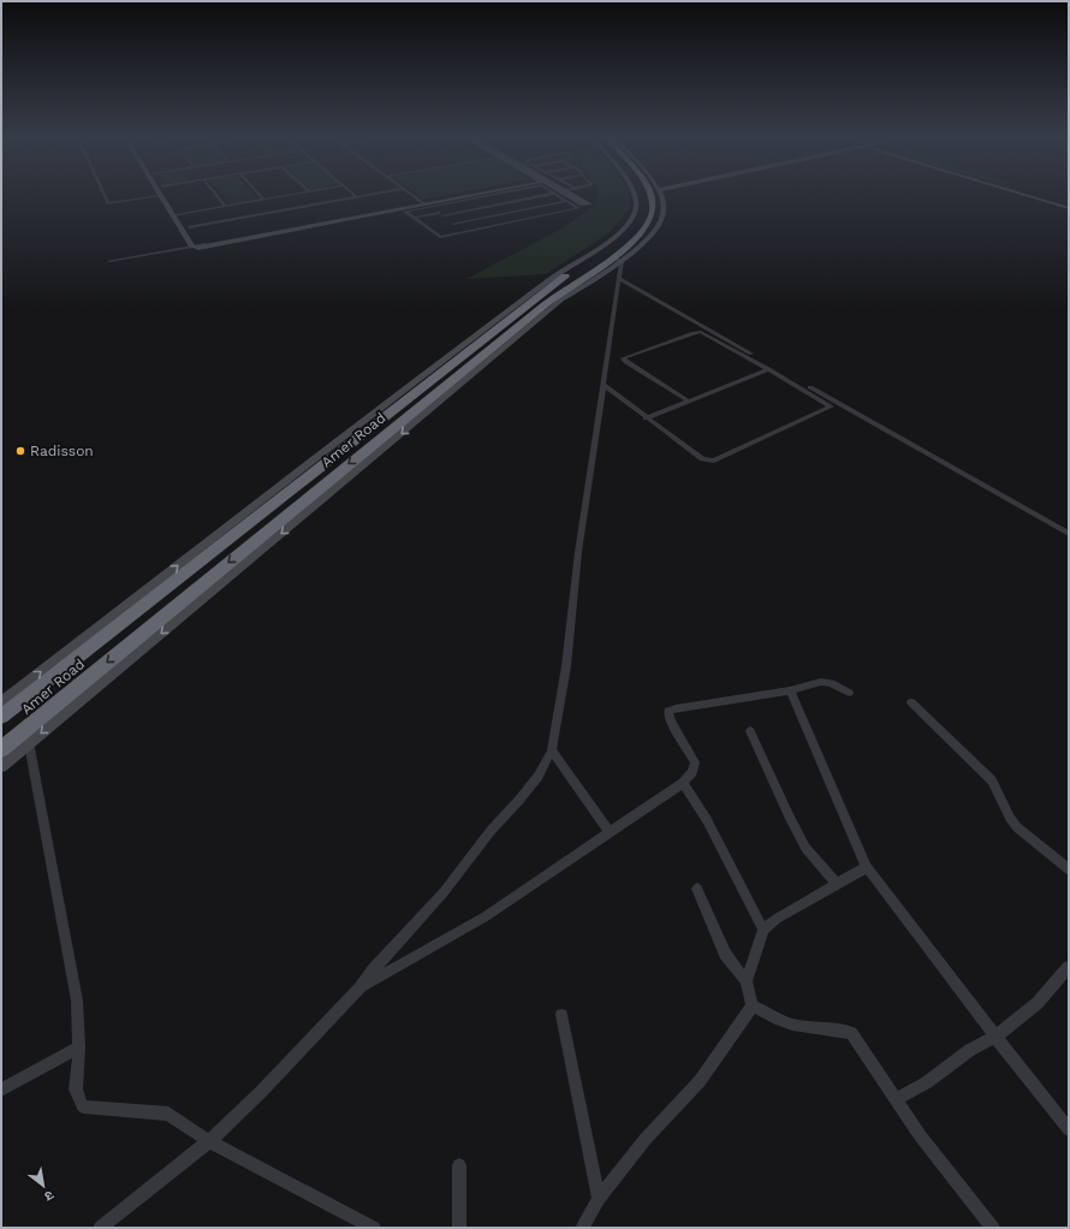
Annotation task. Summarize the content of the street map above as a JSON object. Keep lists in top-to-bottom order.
{
  "streets": {
    "highway": ["Amer Road"]
  },
  "places": ["Radisson"],
  "north": "bottom right"
}
